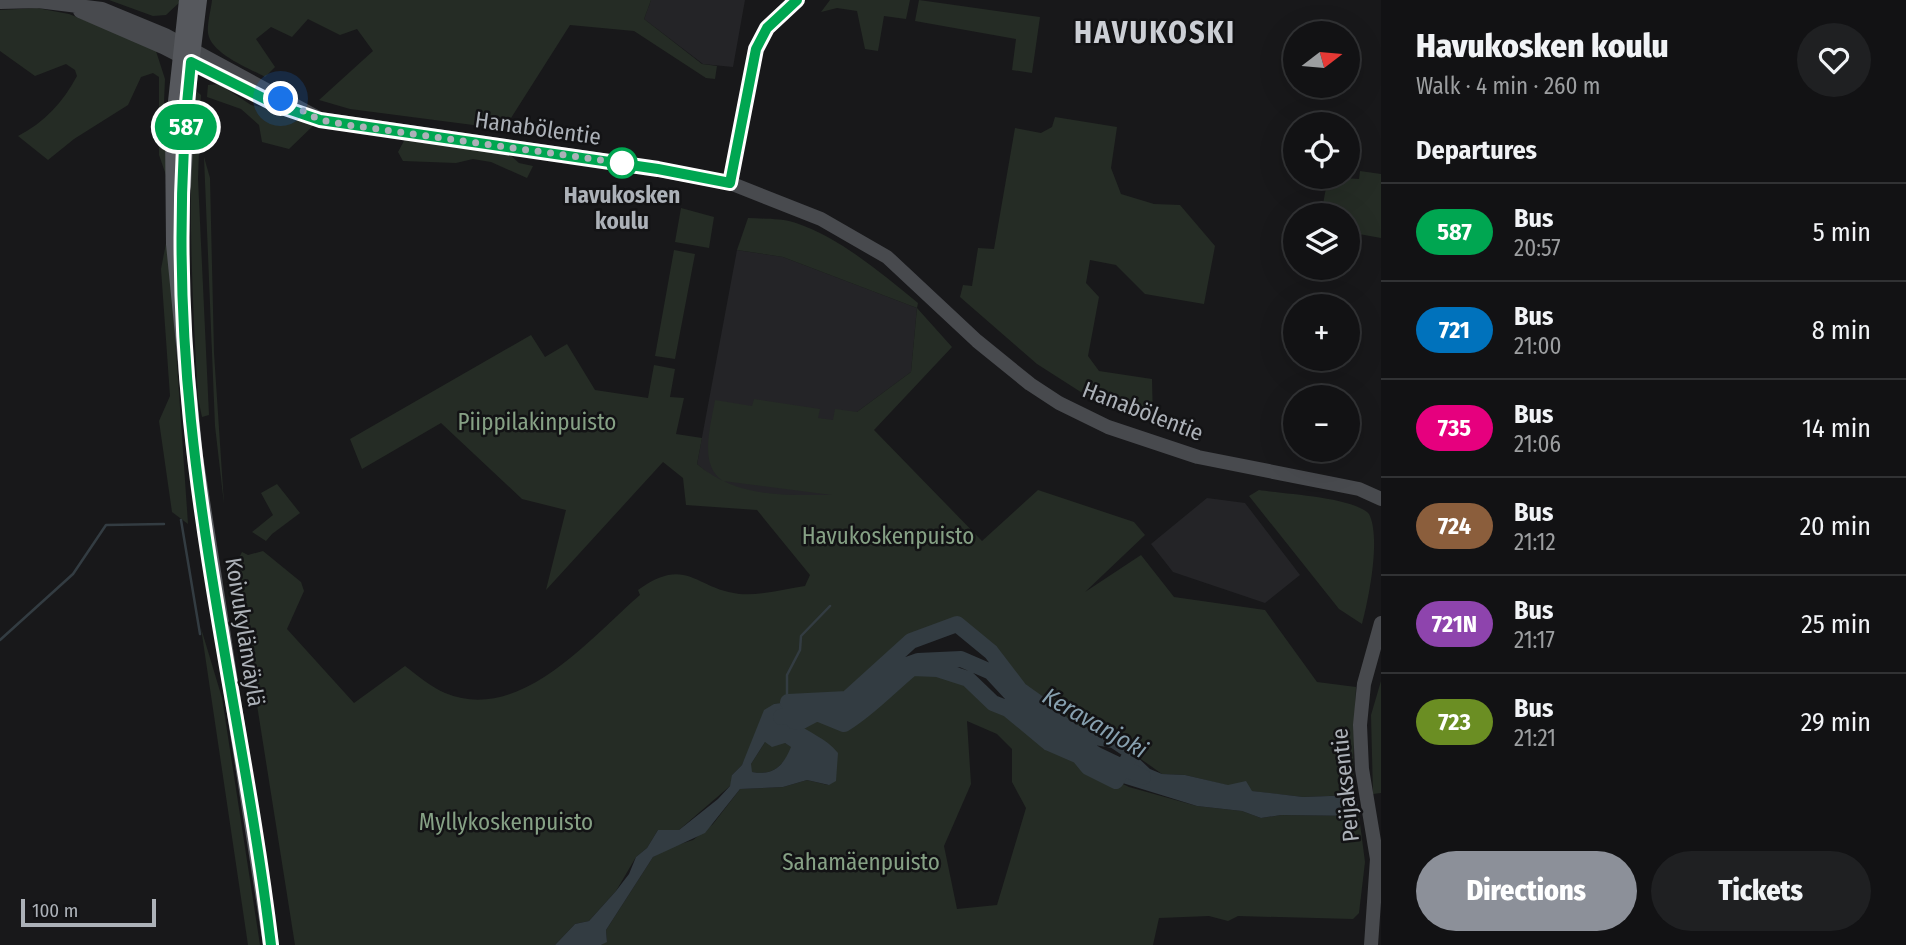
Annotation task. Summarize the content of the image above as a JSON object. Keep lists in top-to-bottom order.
{
  "streets": {
    "main road": ["Hanabölentie", "Koivukylänväylä", "Peijaksentie"]
  },
  "crossings": [
    ["Hanabölentie", "Koivukylänväylä"]
  ],
  "districts": ["HAVUKOSKI"],
  "water": ["Keravanjoki"],
  "parks": [
    "Piippilakinpuisto",
    "Havukoskenpuisto",
    "Myllykoskenpuisto",
    "Sahamäenpuisto"
  ],
  "places": ["Havukosken koulu"],
  "lines": ["bus line 587"],
  "scale_bar": "100 m",
  "north": "right",
  "page": {
    "on_map": "587",
    "heading": [
      ["Havukosken koulu", "Walk · 4 min · 260 m"],
      "Departures"
    ],
    "map_buttons": ["+", "−"],
    "list": [
      {
        "mark": "587",
        "name": "Bus",
        "note": "20:57",
        "value": "5 min"
      },
      {
        "mark": "721",
        "name": "Bus",
        "note": "21:00",
        "value": "8 min"
      },
      {
        "mark": "735",
        "name": "Bus",
        "note": "21:06",
        "value": "14 min"
      },
      {
        "mark": "724",
        "name": "Bus",
        "note": "21:12",
        "value": "20 min"
      },
      {
        "mark": "721N",
        "name": "Bus",
        "note": "21:17",
        "value": "25 min"
      },
      {
        "mark": "723",
        "name": "Bus",
        "note": "21:21",
        "value": "29 min"
      }
    ],
    "buttons": ["Directions", "Tickets"],
    "scale": "100 m"
  }
}
